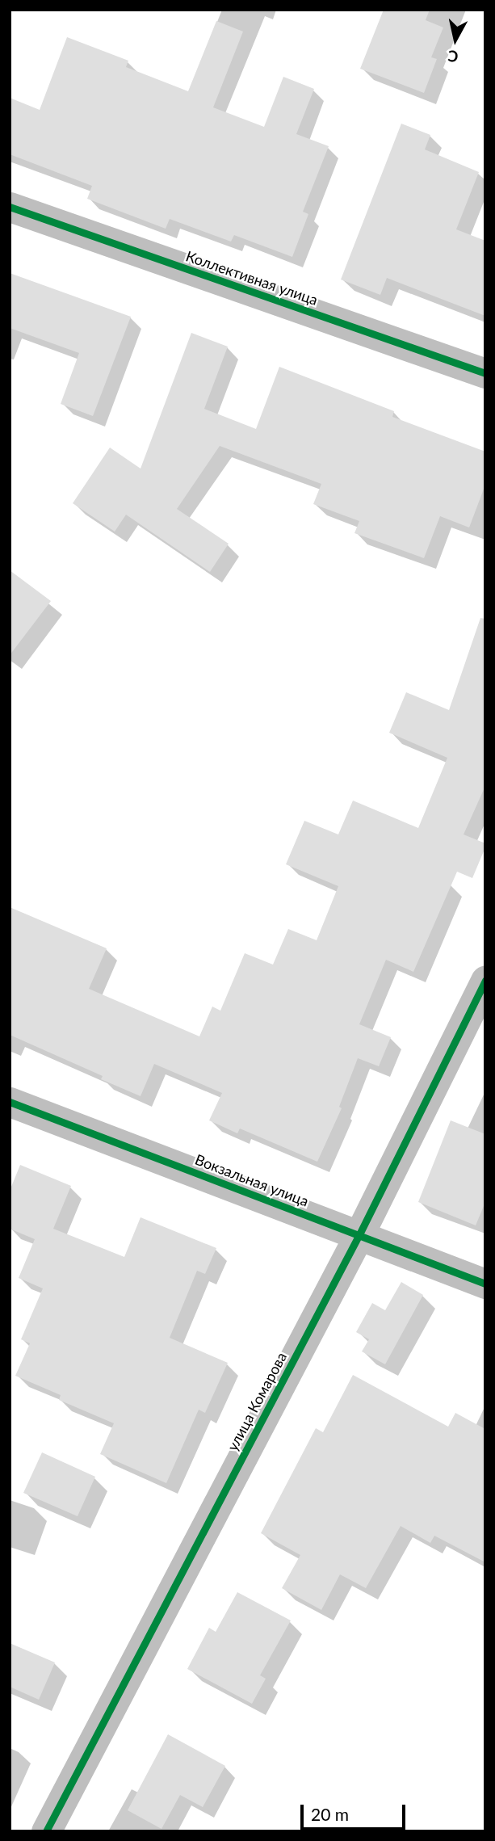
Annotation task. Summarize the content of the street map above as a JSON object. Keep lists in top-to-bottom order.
{
  "streets": {
    "street": ["Коллективная улица", "Вокзальная улица", "улица Комарова"]
  },
  "crossings": [
    ["Вокзальная улица", "улица Комарова"]
  ],
  "scale_bar": "20 m",
  "north": "bottom"
}
